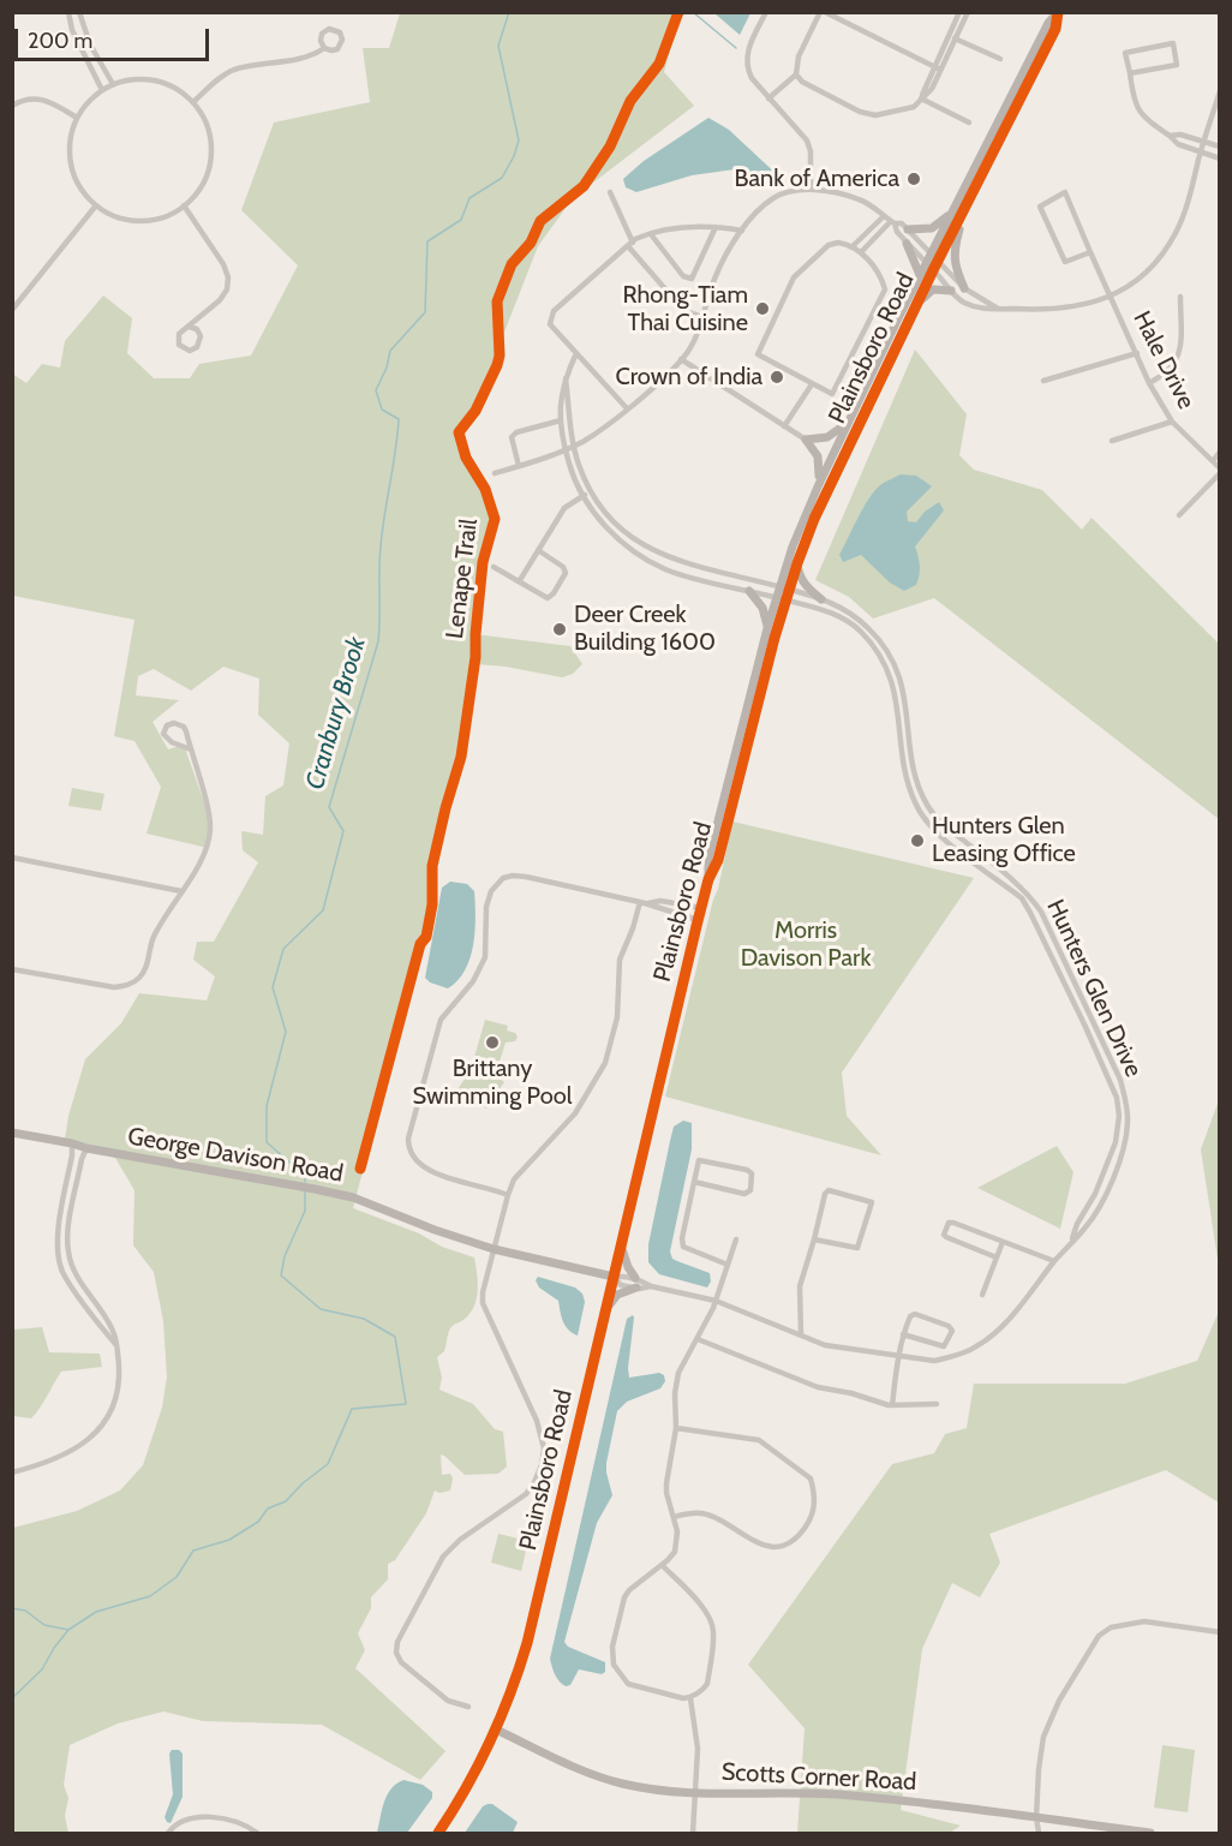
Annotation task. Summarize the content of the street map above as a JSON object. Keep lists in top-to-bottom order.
{
  "streets": {
    "street": [
      "Plainsboro Road",
      "Hale Drive",
      "Hunters Glen Drive",
      "George Davison Road",
      "Scotts Corner Road"
    ],
    "cycle path": ["Lenape Trail"]
  },
  "crossings": [
    ["Plainsboro Road", "Hunters Glen Drive"],
    ["Plainsboro Road", "George Davison Road"],
    ["Plainsboro Road", "Scotts Corner Road"],
    ["Hunters Glen Drive", "George Davison Road"]
  ],
  "water": ["Cranbury Brook"],
  "parks": ["Morris Davison Park"],
  "places": [
    "Bank of America",
    "Rhong-Tiam Thai Cuisine",
    "Crown of India",
    "Deer Creek Building 1600",
    "Hunters Glen Leasing Office",
    "Brittany Swimming Pool"
  ],
  "scale_bar": "200 m"
}
